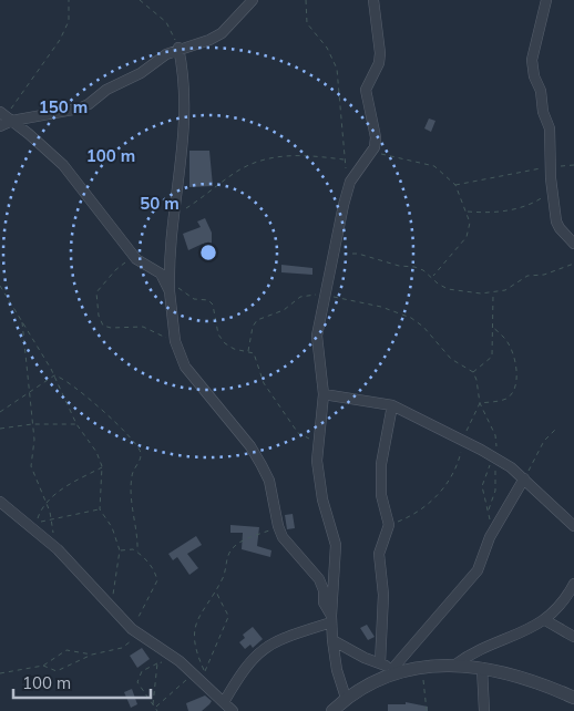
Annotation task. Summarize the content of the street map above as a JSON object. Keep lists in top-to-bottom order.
{
  "scale_bar": "100 m",
  "rings": ["150 m", "100 m", "50 m"]
}
